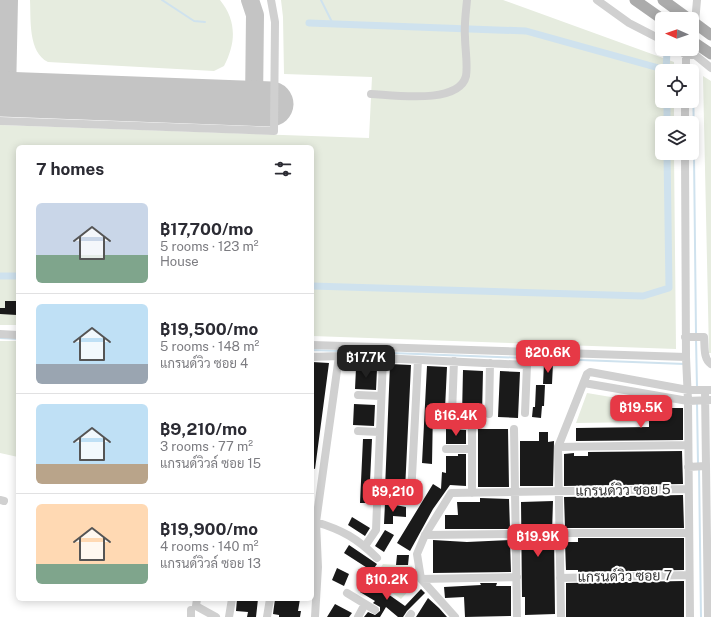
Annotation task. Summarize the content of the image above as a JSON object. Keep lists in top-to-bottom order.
{
  "streets": {
    "street": ["แกรนด์วิว ซอย 5", "แกรนด์วิว ซอย 7"]
  },
  "north": "left",
  "page": {
    "heading": "7 homes",
    "list": [
      {
        "name": "฿17,700/mo",
        "note": "5 rooms · 123 m² · House"
      },
      {
        "name": "฿19,500/mo",
        "note": "5 rooms · 148 m² · แกรนด์วิว ซอย 4"
      },
      {
        "name": "฿9,210/mo",
        "note": "3 rooms · 77 m² · แกรนด์วิวล์ ซอย 15"
      },
      {
        "name": "฿19,900/mo",
        "note": "4 rooms · 140 m² · แกรนด์วิวล์ ซอย 13"
      }
    ],
    "price": [
      "฿20.6K",
      "฿17.7K",
      "฿19.5K",
      "฿16.4K",
      "฿9,210",
      "฿19.9K",
      "฿10.2K"
    ]
  }
}
